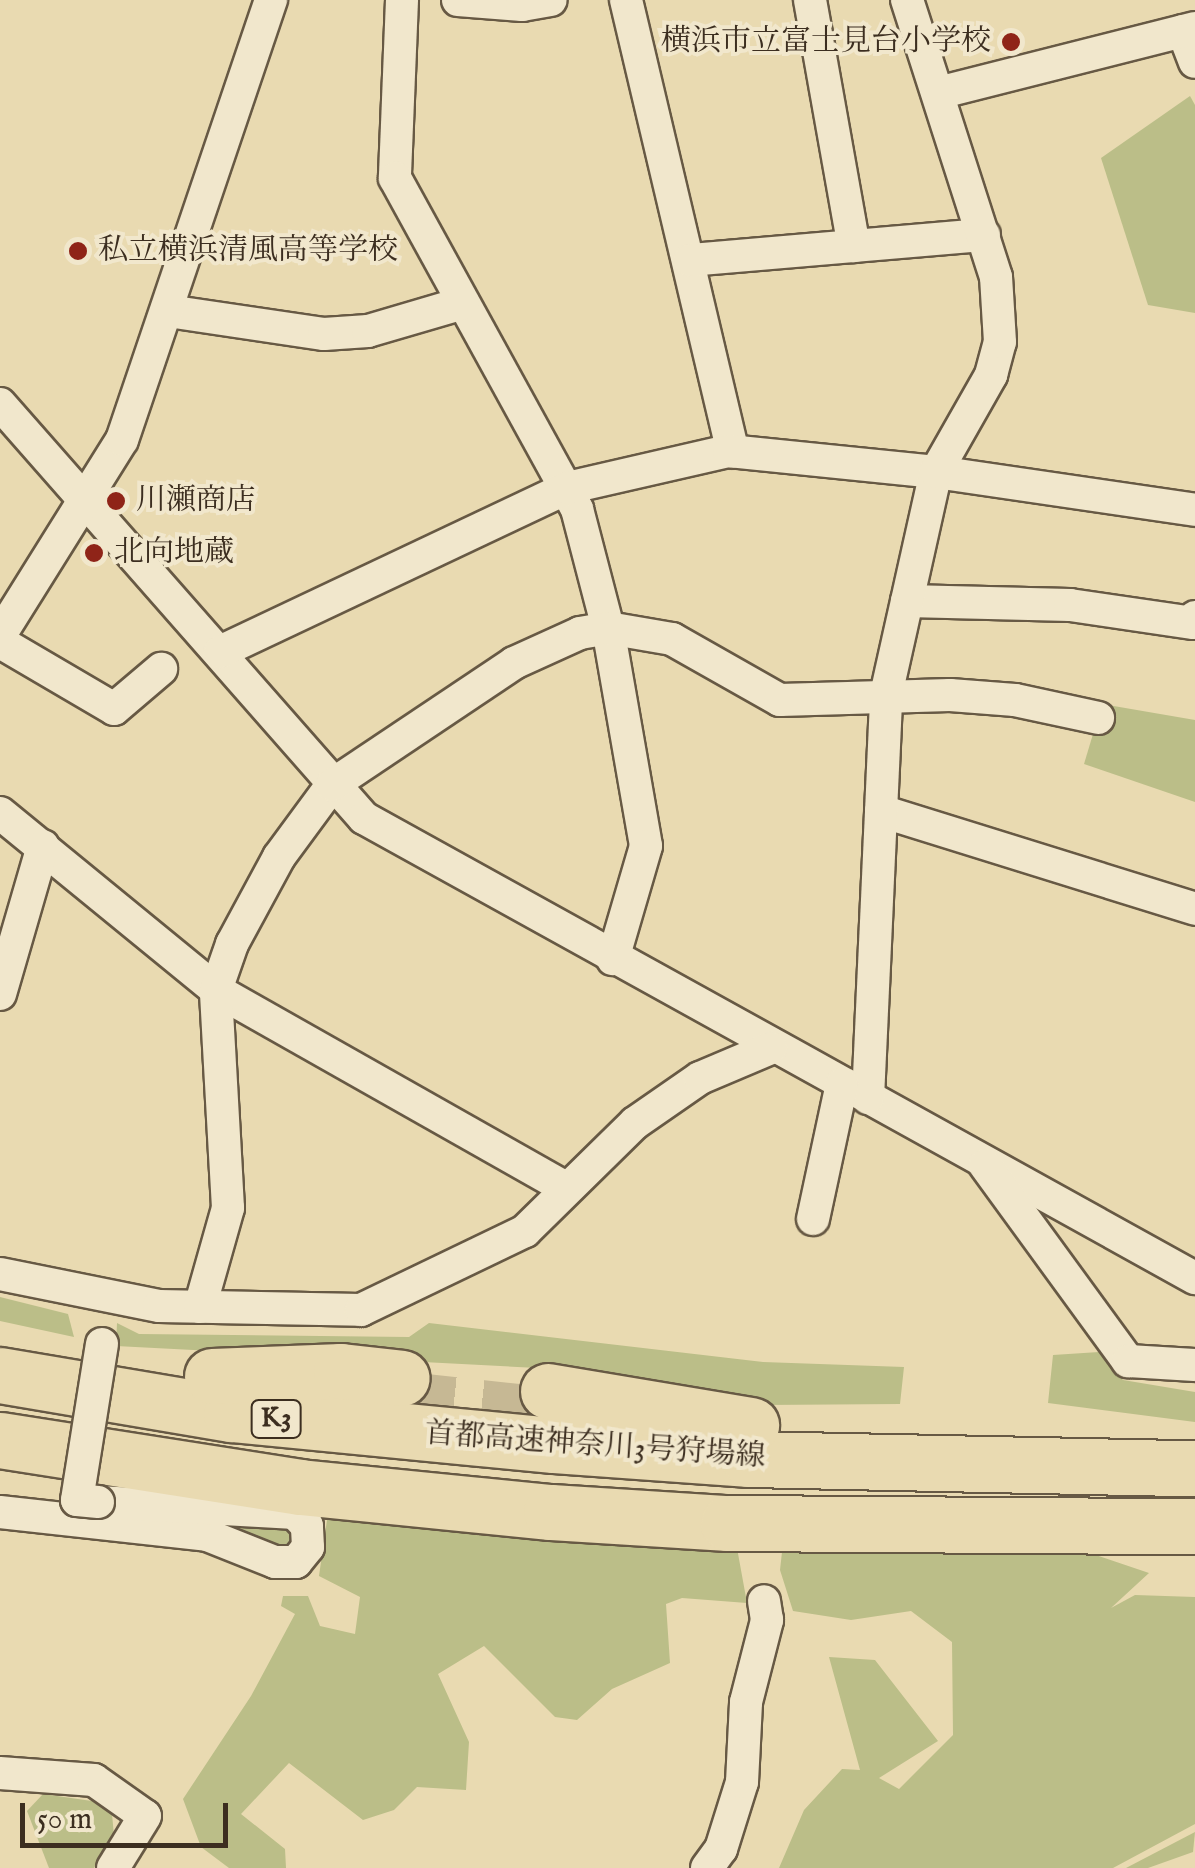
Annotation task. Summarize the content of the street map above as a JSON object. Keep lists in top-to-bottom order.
{
  "streets": {
    "highway": ["K3", "首都高速神奈川3号狩場線"]
  },
  "places": [
    "横浜市立富士見台小学校",
    "私立横浜清風高等学校",
    "川瀬商店",
    "北向地蔵"
  ],
  "scale_bar": "50 m"
}
